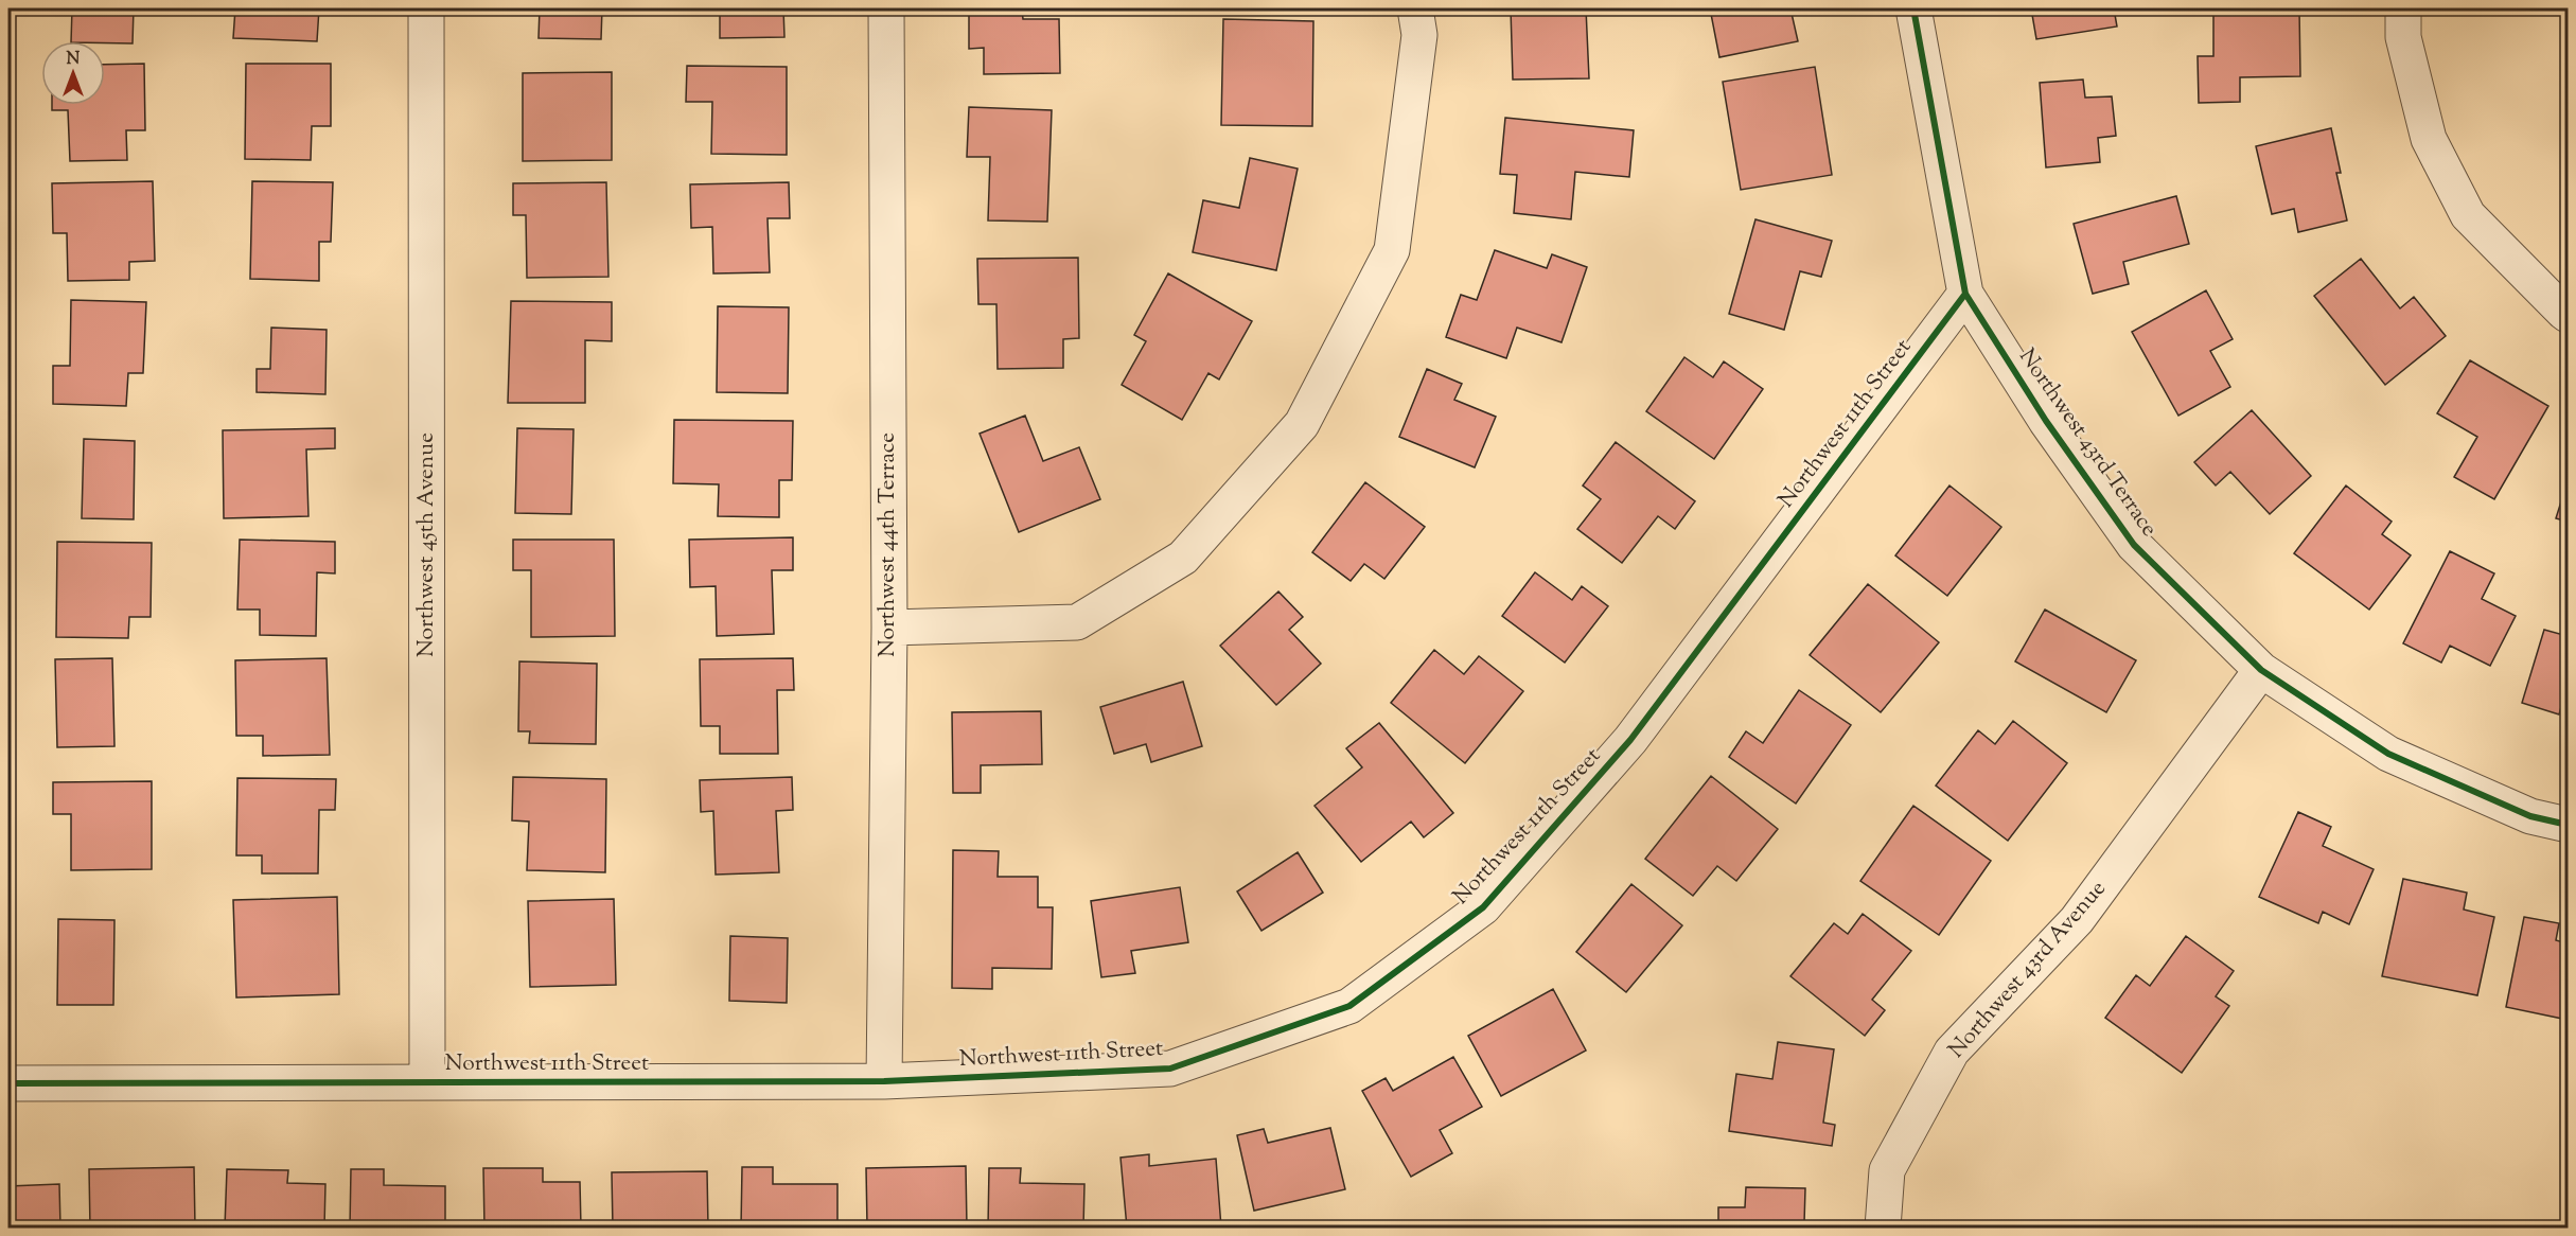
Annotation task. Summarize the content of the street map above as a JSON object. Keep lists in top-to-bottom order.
{
  "streets": {
    "street": [
      "Northwest 11th Street",
      "Northwest 43rd Terrace",
      "Northwest 45th Avenue",
      "Northwest 44th Terrace",
      "Northwest 43rd Avenue"
    ]
  },
  "crossings": [
    ["Northwest 11th Street", "Northwest 43rd Terrace"],
    ["Northwest 11th Street", "Northwest 45th Avenue"],
    ["Northwest 11th Street", "Northwest 44th Terrace"],
    ["Northwest 43rd Terrace", "Northwest 43rd Avenue"]
  ],
  "north": "top"
}
